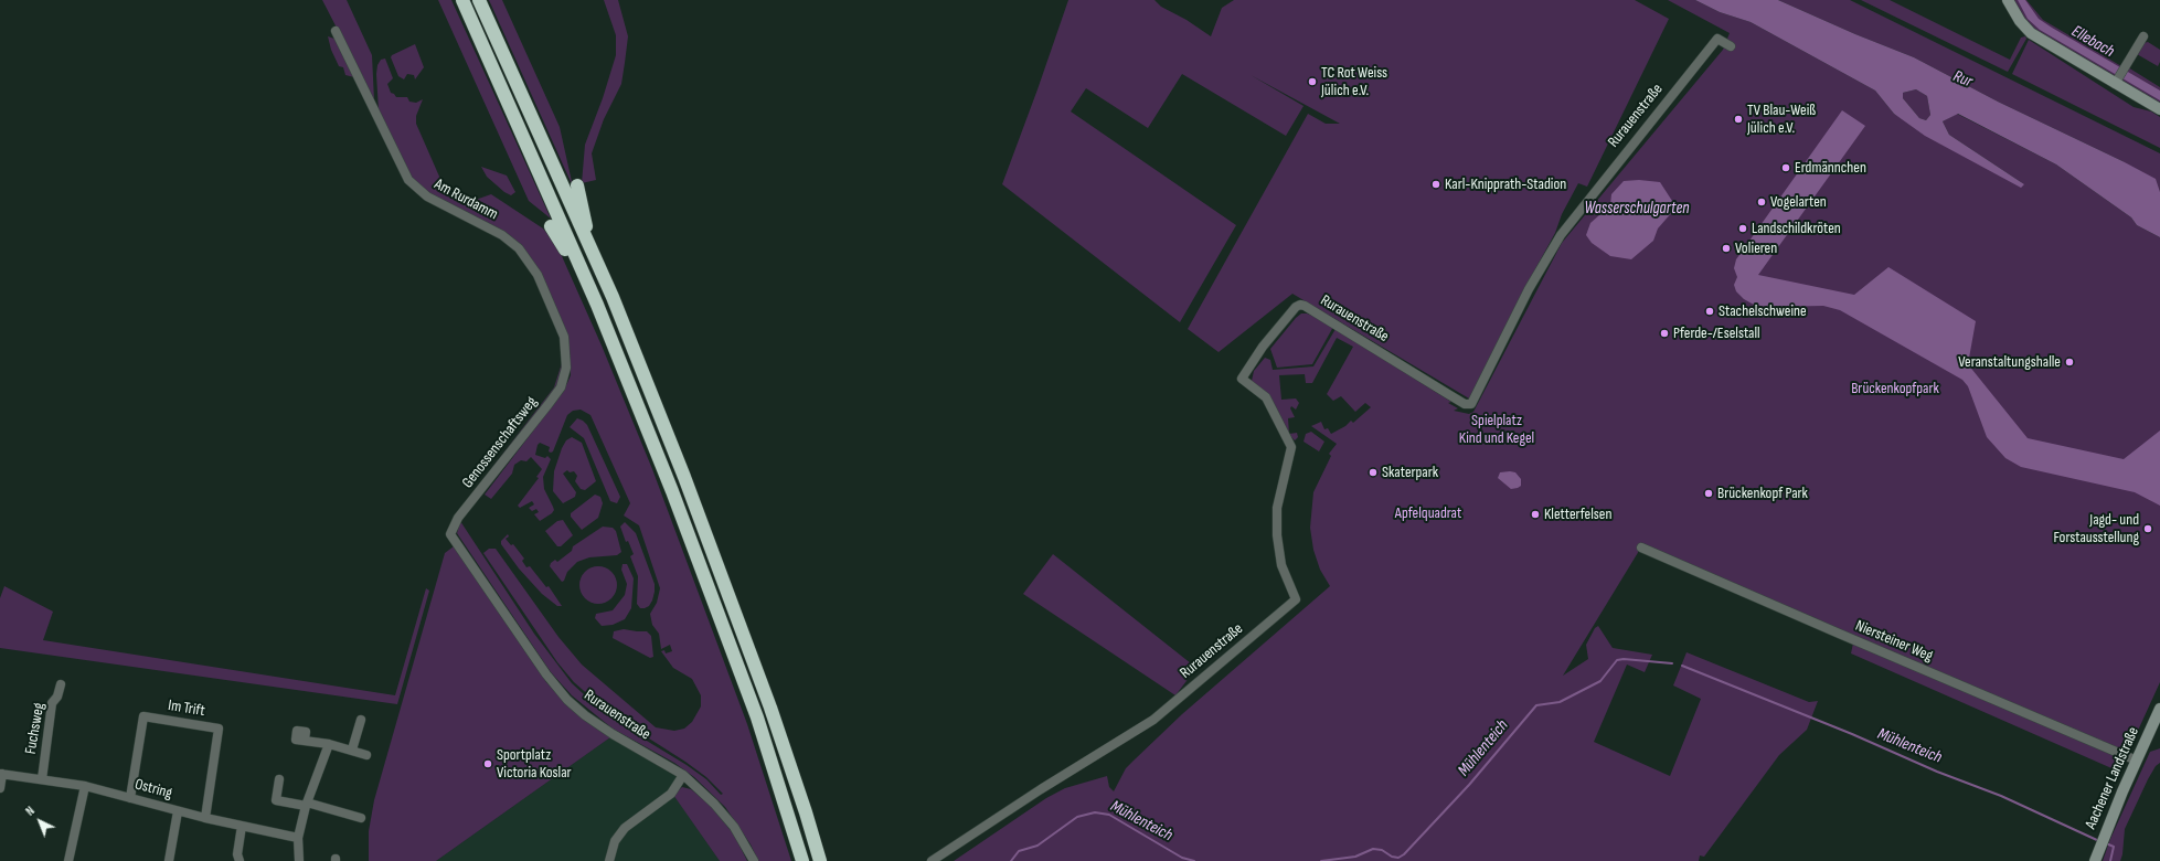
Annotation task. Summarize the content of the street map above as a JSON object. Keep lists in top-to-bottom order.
{
  "streets": {
    "main road": ["Aachener Landstraße"],
    "street": [
      "Rurauenstraße",
      "Am Rurdamm",
      "Genossenschaftsweg",
      "Niersteiner Weg",
      "Im Trift",
      "Fuchsweg",
      "Ostring"
    ]
  },
  "crossings": [
    ["Rurauenstraße", "Genossenschaftsweg"],
    ["Am Rurdamm", "Genossenschaftsweg"],
    ["Niersteiner Weg", "Aachener Landstraße"],
    ["Im Trift", "Ostring"],
    ["Fuchsweg", "Ostring"]
  ],
  "water": [
    "Ellebach",
    "Rur",
    "Wasserschulgarten",
    "Mühlenteich"
  ],
  "parks": ["Brückenkopfpark", "Spielplatz Kind und Kegel", "Apfelquadrat"],
  "places": [
    "TC Rot Weiss Jülich e.V.",
    "TV Blau-Weiß Jülich e.V.",
    "Erdmännchen",
    "Karl-Knipprath-Stadion",
    "Vogelarten",
    "Landschildkröten",
    "Volieren",
    "Stachelschweine",
    "Pferde-/Eselstall",
    "Veranstaltungshalle",
    "Skaterpark",
    "Brückenkopf Park",
    "Kletterfelsen",
    "Jagd- und Forstausstellung",
    "Sportplatz Victoria Koslar"
  ],
  "north": "top left"
}
